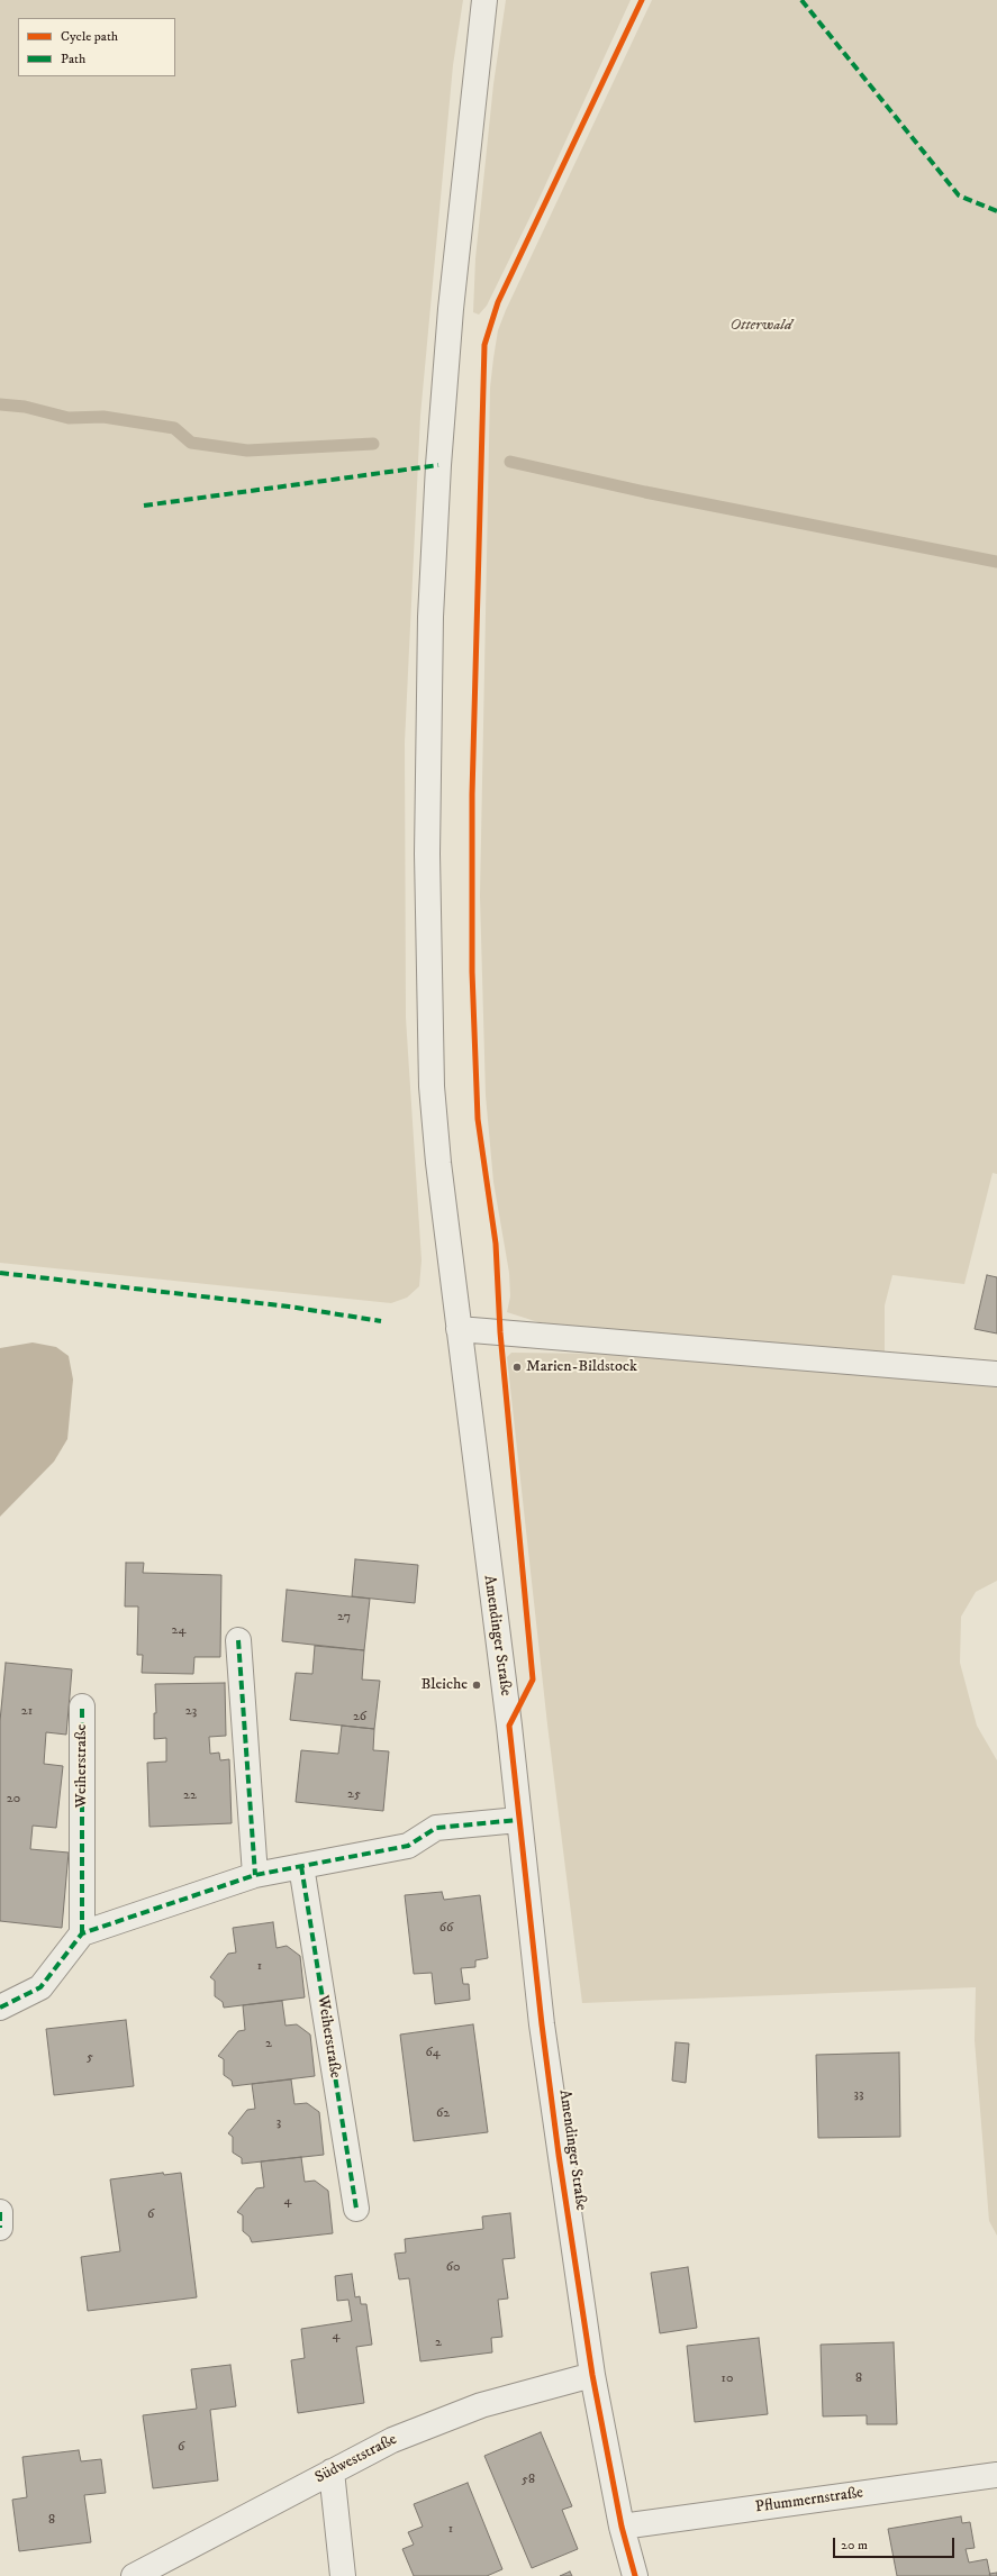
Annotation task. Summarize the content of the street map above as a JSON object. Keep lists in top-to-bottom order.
{
  "streets": {
    "street": [
      "Amendinger Straße",
      "Weiherstraße",
      "Südweststraße",
      "Pflummernstraße"
    ]
  },
  "crossings": [
    ["Amendinger Straße", "Südweststraße"],
    ["Amendinger Straße", "Pflummernstraße"]
  ],
  "parks": ["Otterwald"],
  "places": ["Marien-Bildstock", "Bleiche"],
  "house_numbers": [
    "27",
    "24",
    "21",
    "23",
    "26",
    "25",
    "22",
    "20",
    "66",
    "1",
    "2",
    "64",
    "5",
    "33",
    "62",
    "3",
    "4",
    "6",
    "60",
    "4",
    "2",
    "10",
    "8",
    "6",
    "58",
    "8",
    "1"
  ],
  "legend": ["Cycle path", "Path"],
  "scale_bar": "20 m"
}
